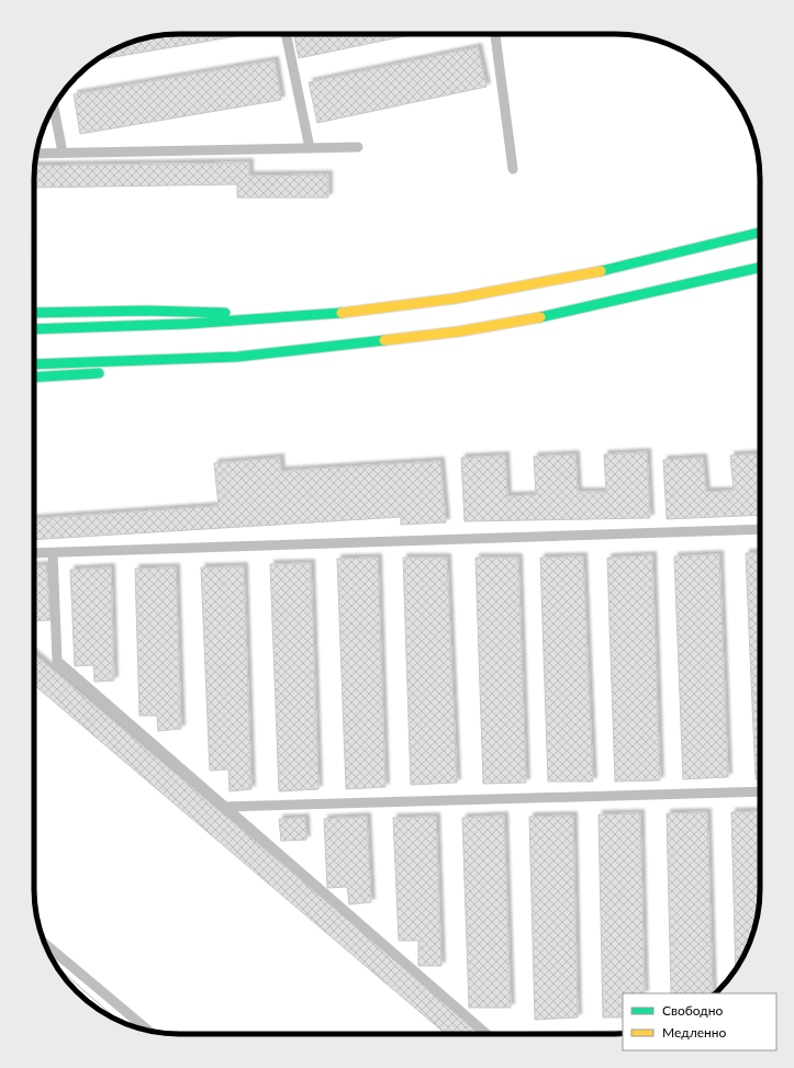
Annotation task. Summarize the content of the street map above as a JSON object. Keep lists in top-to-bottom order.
{
  "legend": ["Свободно", "Медленно"]
}
